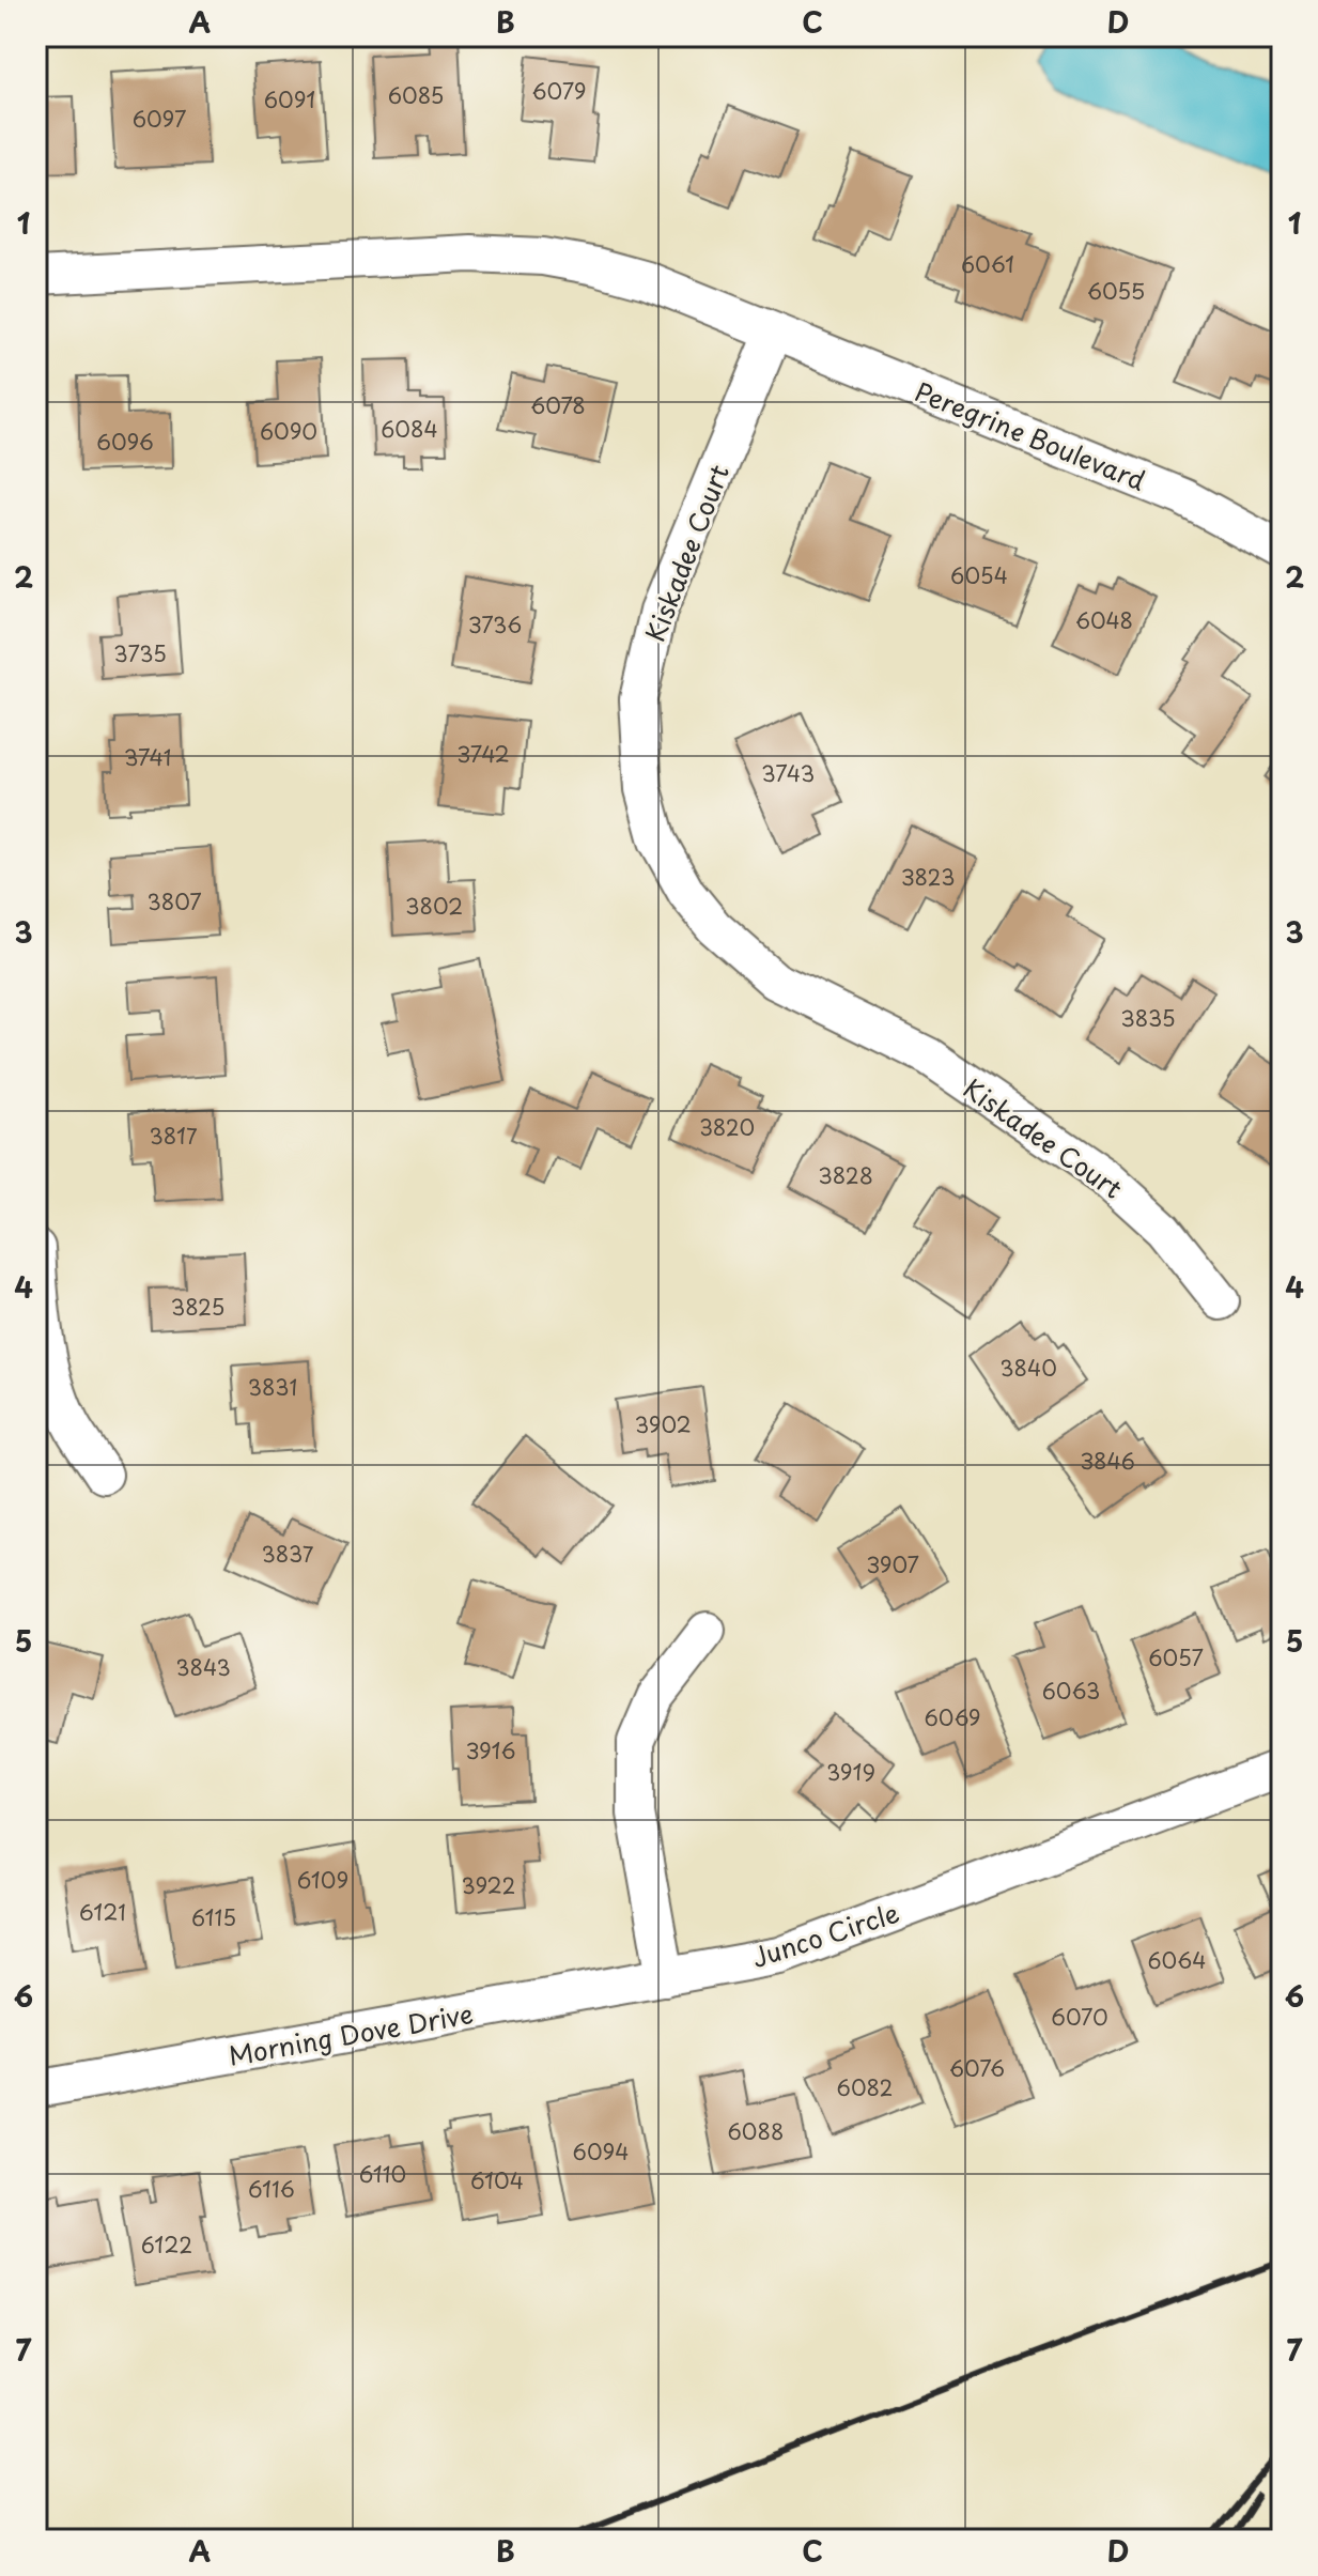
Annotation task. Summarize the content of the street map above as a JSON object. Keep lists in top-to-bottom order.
{
  "streets": {
    "street": [
      "Peregrine Boulevard",
      "Kiskadee Court",
      "Junco Circle",
      "Morning Dove Drive"
    ]
  },
  "crossings": [
    ["Peregrine Boulevard", "Kiskadee Court"],
    ["Junco Circle", "Morning Dove Drive"]
  ],
  "house_numbers": [
    "6079",
    "6085",
    "6091",
    "6097",
    "6061",
    "6055",
    "6078",
    "6084",
    "6090",
    "6096",
    "6054",
    "6048",
    "3736",
    "3735",
    "3742",
    "3741",
    "3743",
    "3823",
    "3807",
    "3802",
    "3835",
    "3820",
    "3817",
    "3828",
    "3825",
    "3840",
    "3831",
    "3902",
    "3846",
    "3837",
    "3907",
    "6057",
    "3843",
    "6063",
    "6069",
    "3916",
    "3919",
    "6109",
    "3922",
    "6121",
    "6115",
    "6064",
    "6070",
    "6076",
    "6082",
    "6088",
    "6094",
    "6110",
    "6104",
    "6116",
    "6122"
  ],
  "grid": {
    "columns": [
      "A",
      "B",
      "C",
      "D"
    ],
    "rows": [
      "1",
      "2",
      "3",
      "4",
      "5",
      "6",
      "7"
    ]
  }
}
